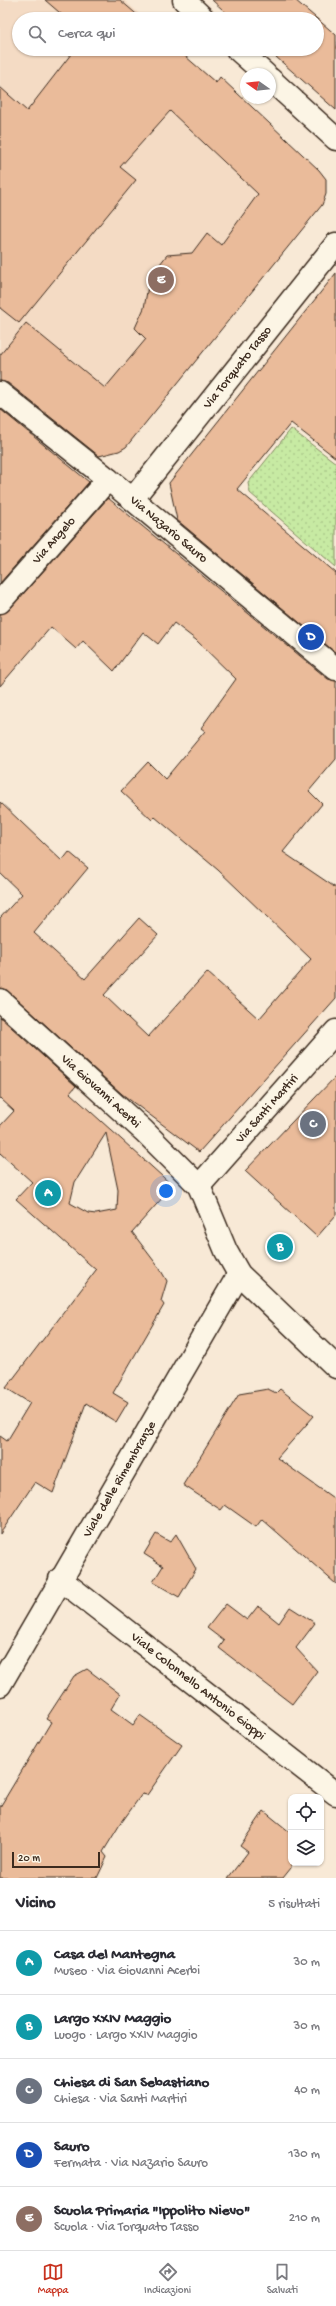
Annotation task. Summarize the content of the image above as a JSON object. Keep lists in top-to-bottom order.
{
  "streets": {
    "street": [
      "Via Torquato Tasso",
      "Via Nazario Sauro",
      "Via Angelo",
      "Via Giovanni Acerbi",
      "Via Santi Martiri",
      "Viale delle Rimembranze",
      "Viale Colonnello Antonio Gioppi"
    ]
  },
  "crossings": [
    ["Via Nazario Sauro", "Via Angelo"],
    ["Via Giovanni Acerbi", "Via Santi Martiri"],
    ["Viale delle Rimembranze", "Viale Colonnello Antonio Gioppi"]
  ],
  "scale_bar": "20 m",
  "north": "left",
  "page": {
    "search": "Cerca qui",
    "pins": [
      "E",
      "D",
      "C",
      "A",
      "B"
    ],
    "scale": "20 m",
    "heading": ["Vicino", "5 risultati"],
    "list": [
      {
        "mark": "A",
        "name": "Casa del Mantegna",
        "note": "Museo · Via Giovanni Acerbi",
        "value": "30 m"
      },
      {
        "mark": "B",
        "name": "Largo XXIV Maggio",
        "note": "Luogo · Largo XXIV Maggio",
        "value": "30 m"
      },
      {
        "mark": "C",
        "name": "Chiesa di San Sebastiano",
        "note": "Chiesa · Via Santi Martiri",
        "value": "40 m"
      },
      {
        "mark": "D",
        "name": "Sauro",
        "note": "Fermata · Via Nazario Sauro",
        "value": "130 m"
      },
      {
        "mark": "E",
        "name": "Scuola Primaria \"Ippolito Nievo\"",
        "note": "Scuola · Via Torquato Tasso",
        "value": "210 m"
      }
    ],
    "nav": ["Mappa", "Indicazioni", "Salvati"]
  }
}
